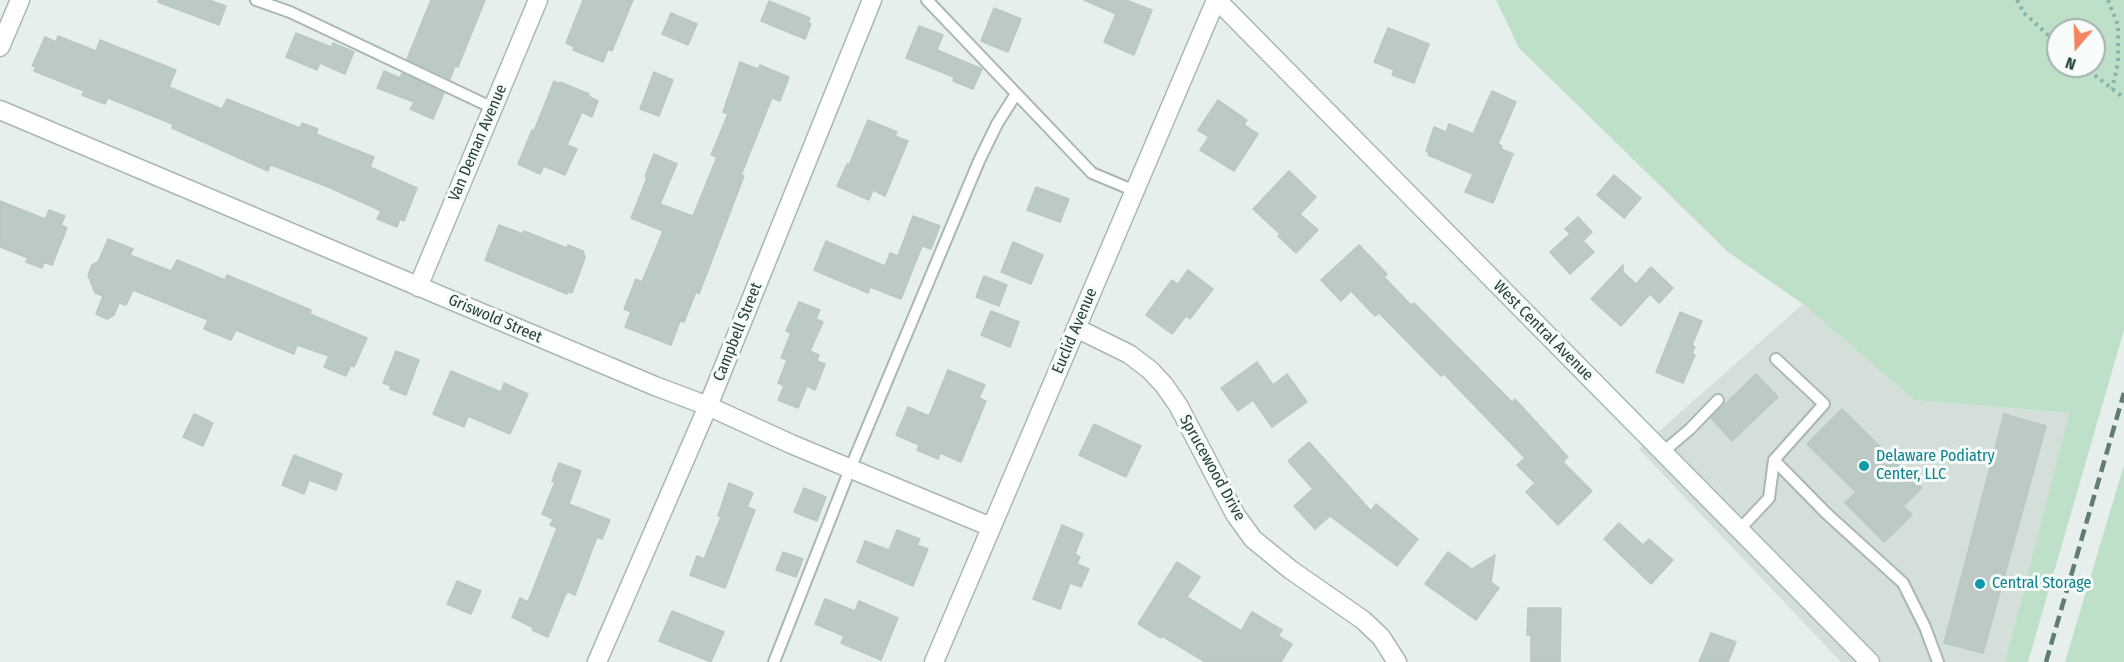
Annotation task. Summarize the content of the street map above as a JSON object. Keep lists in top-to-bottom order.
{
  "streets": {
    "street": [
      "Van Deman Avenue",
      "Griswold Street",
      "Euclid Avenue",
      "West Central Avenue",
      "Campbell Street",
      "Sprucewood Drive"
    ]
  },
  "crossings": [
    ["Van Deman Avenue", "Griswold Street"],
    ["Griswold Street", "Euclid Avenue"],
    ["Griswold Street", "Campbell Street"],
    ["Euclid Avenue", "West Central Avenue"],
    ["Euclid Avenue", "Sprucewood Drive"]
  ],
  "places": ["Delaware Podiatry Center, LLC", "Central Storage"],
  "north": "bottom"
}
